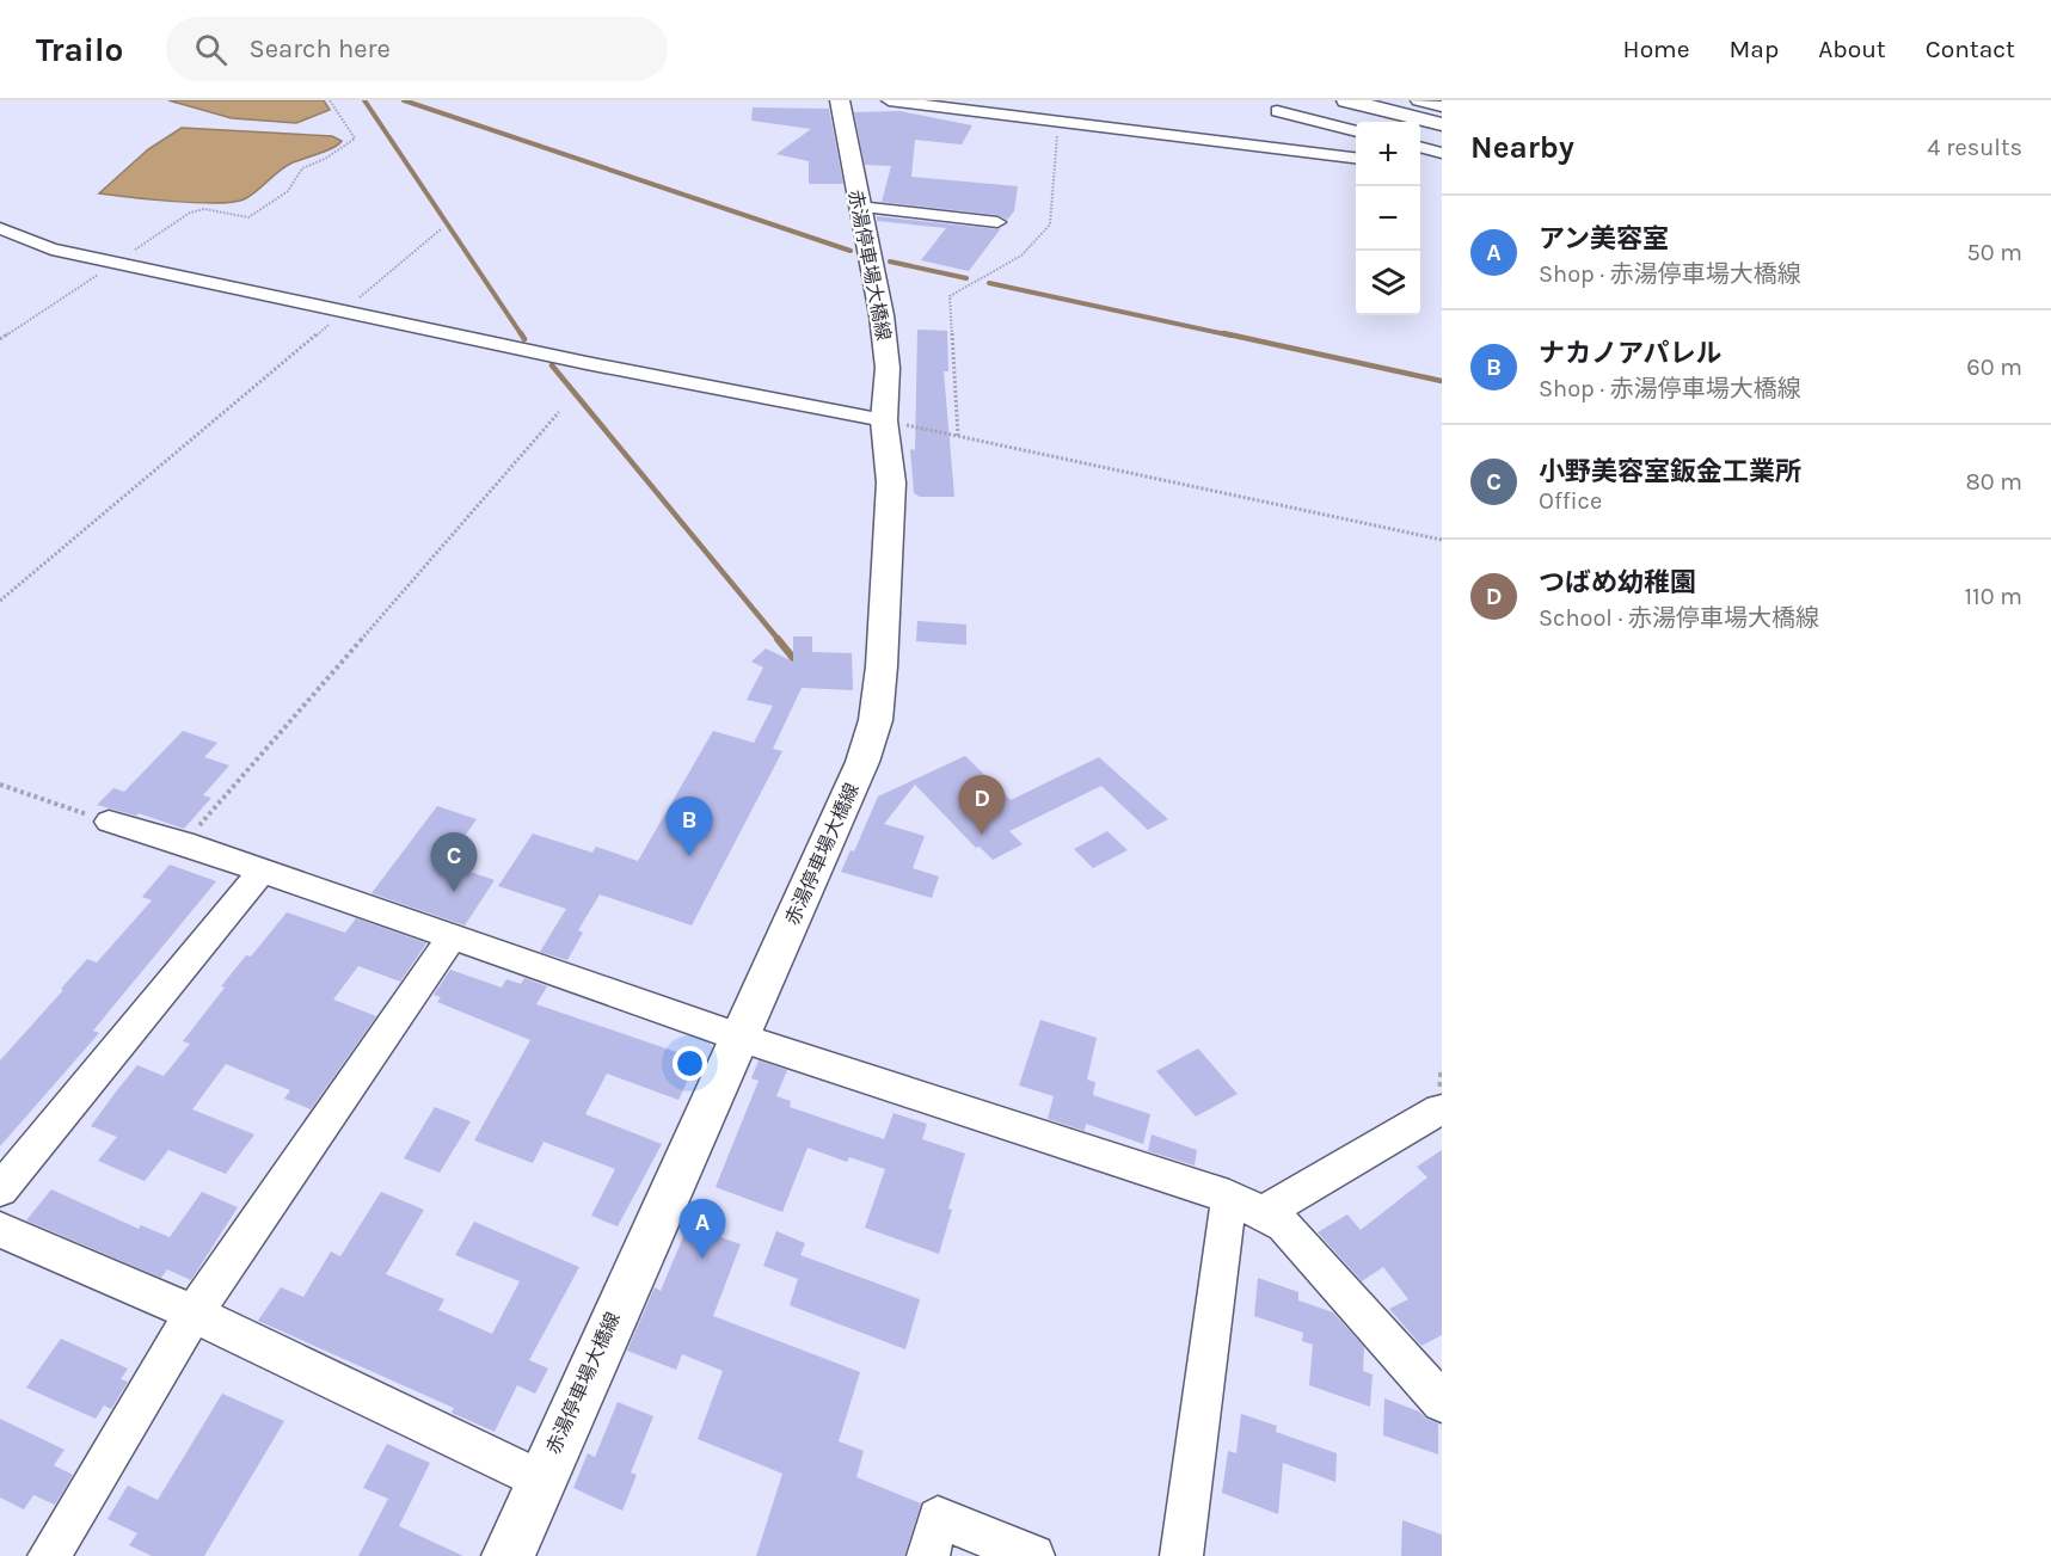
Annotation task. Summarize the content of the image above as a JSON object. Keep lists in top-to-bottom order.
{
  "streets": {
    "main road": ["赤湯停車場大橋線"]
  },
  "page": {
    "header": "Trailo",
    "search": "Search here",
    "nav": [
      "Home",
      "Map",
      "About",
      "Contact"
    ],
    "heading": ["Nearby", "4 results"],
    "map_buttons": ["+", "−"],
    "list": [
      {
        "mark": "A",
        "name": "アン美容室",
        "note": "Shop · 赤湯停車場大橋線",
        "value": "50 m"
      },
      {
        "mark": "B",
        "name": "ナカノアパレル",
        "note": "Shop · 赤湯停車場大橋線",
        "value": "60 m"
      },
      {
        "mark": "C",
        "name": "小野美容室鈑金工業所",
        "note": "Office",
        "value": "80 m"
      },
      {
        "mark": "D",
        "name": "つばめ幼稚園",
        "note": "School · 赤湯停車場大橋線",
        "value": "110 m"
      }
    ],
    "pins": [
      "D",
      "B",
      "C",
      "A"
    ]
  }
}
